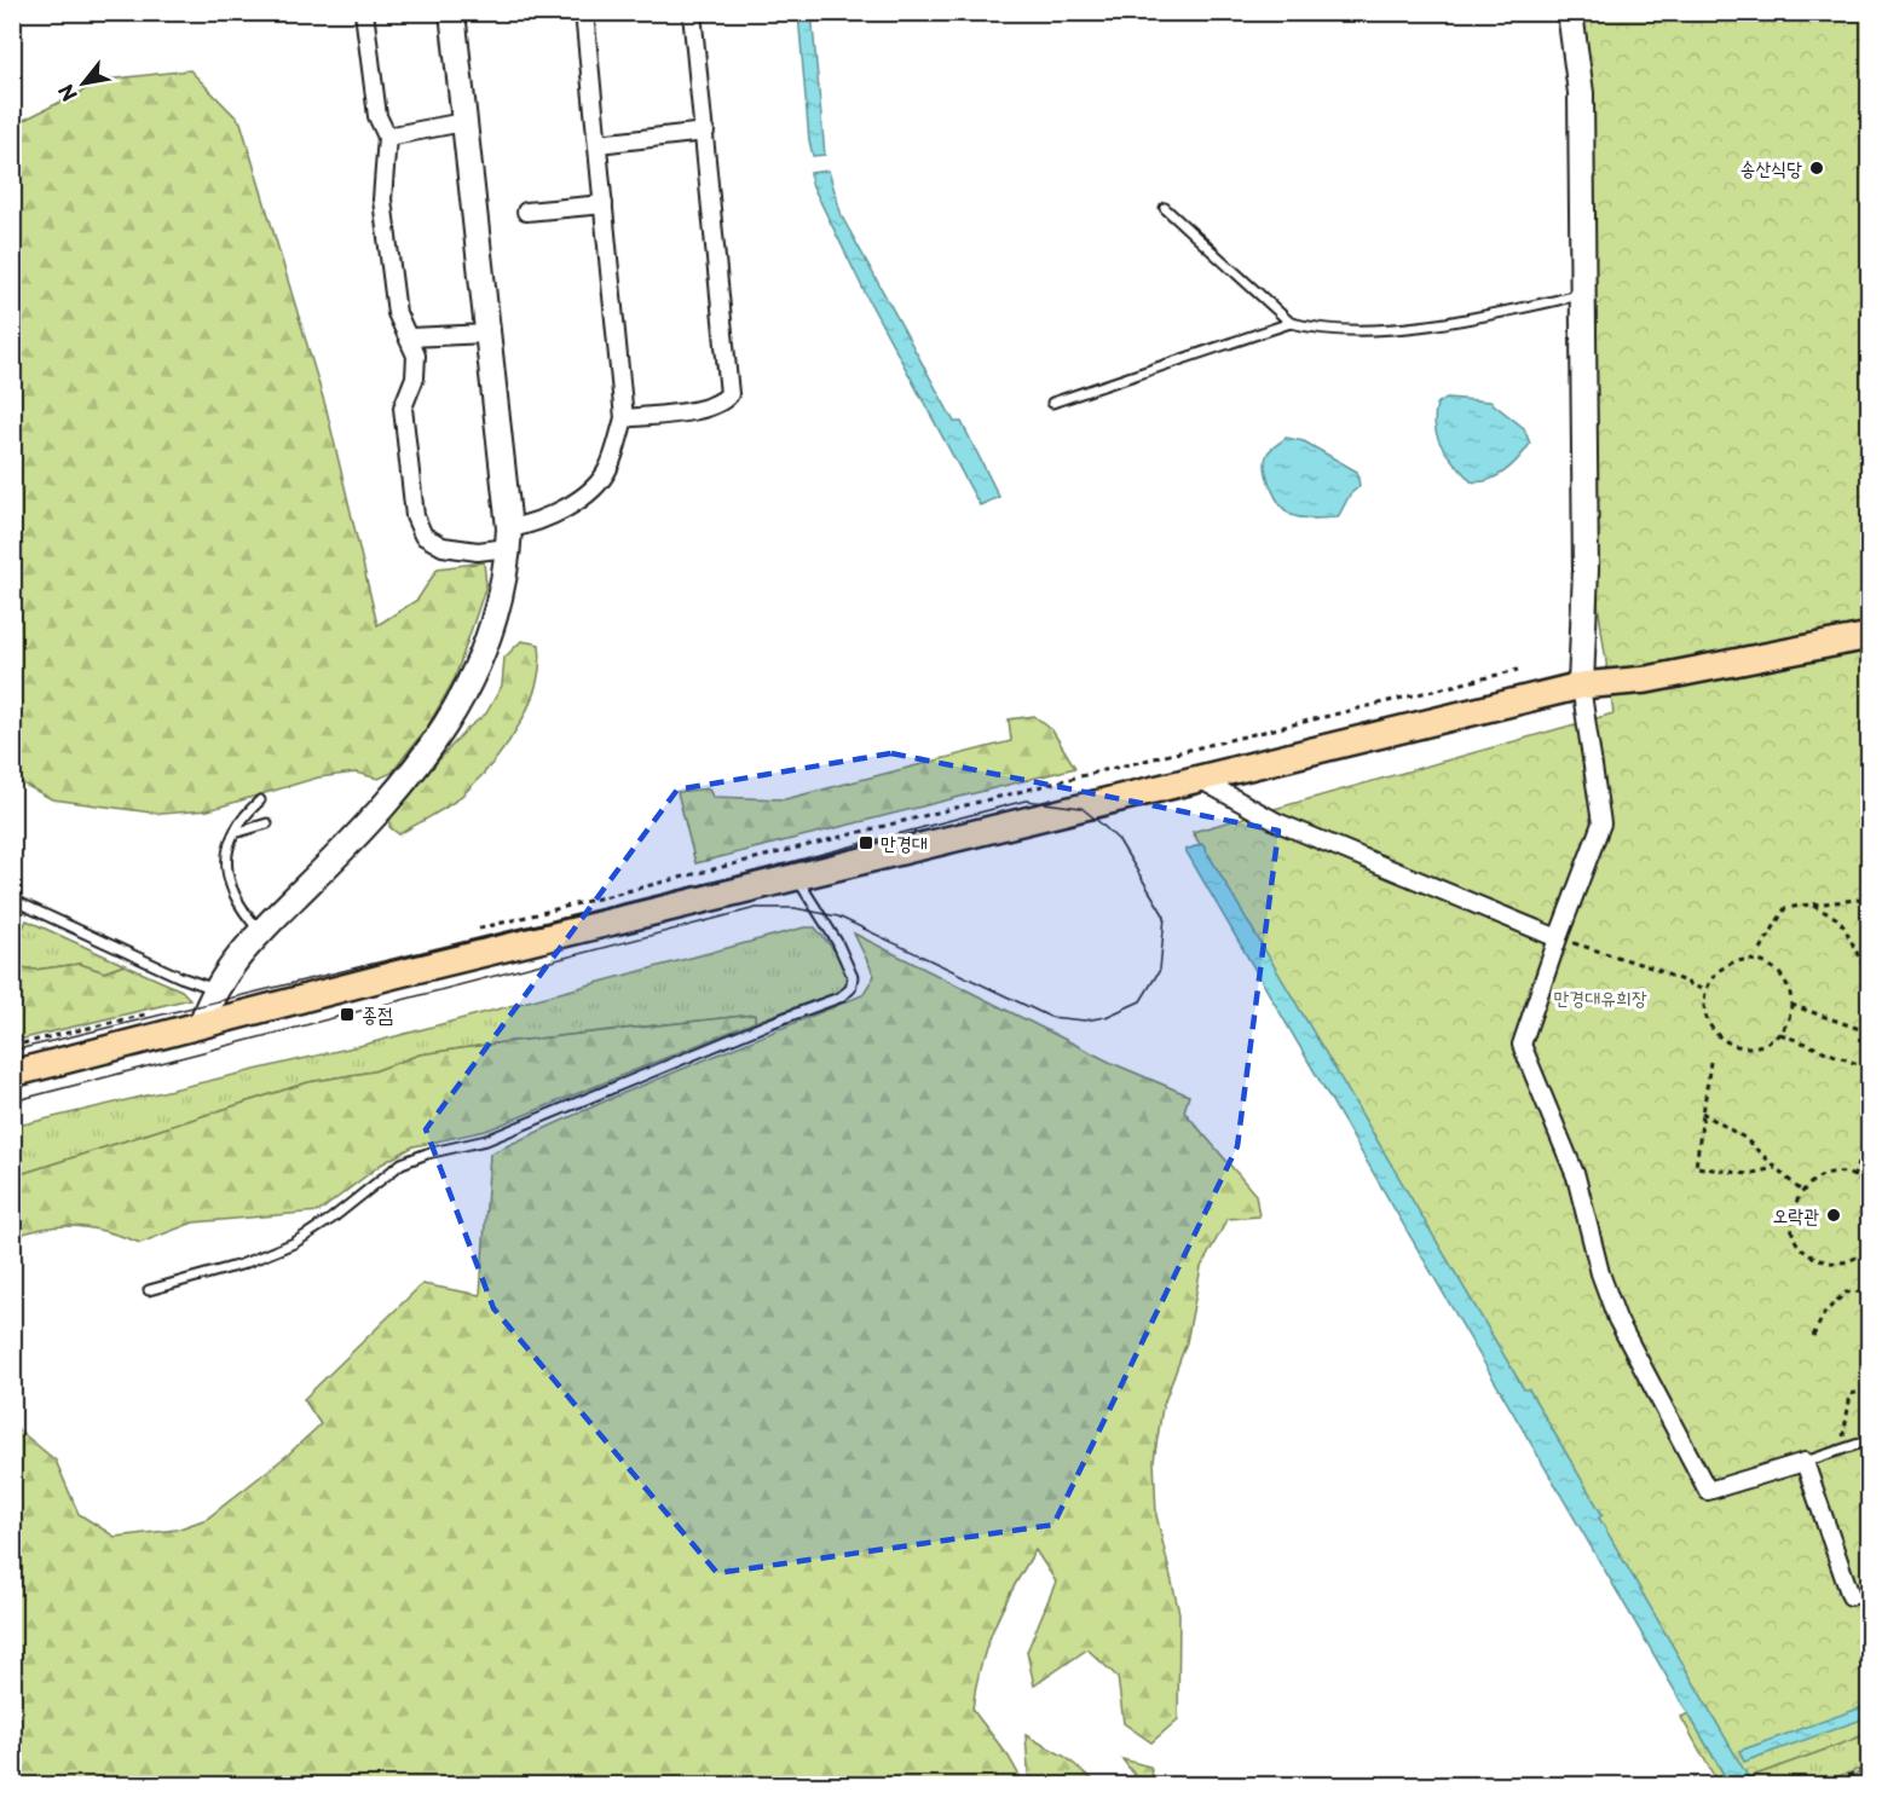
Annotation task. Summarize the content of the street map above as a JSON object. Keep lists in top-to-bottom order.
{
  "parks": ["만경대유희장"],
  "places": {
    "other": ["송산식당", "오락관"],
    "transit": ["만경대", "종점"]
  },
  "north": "bottom left"
}
